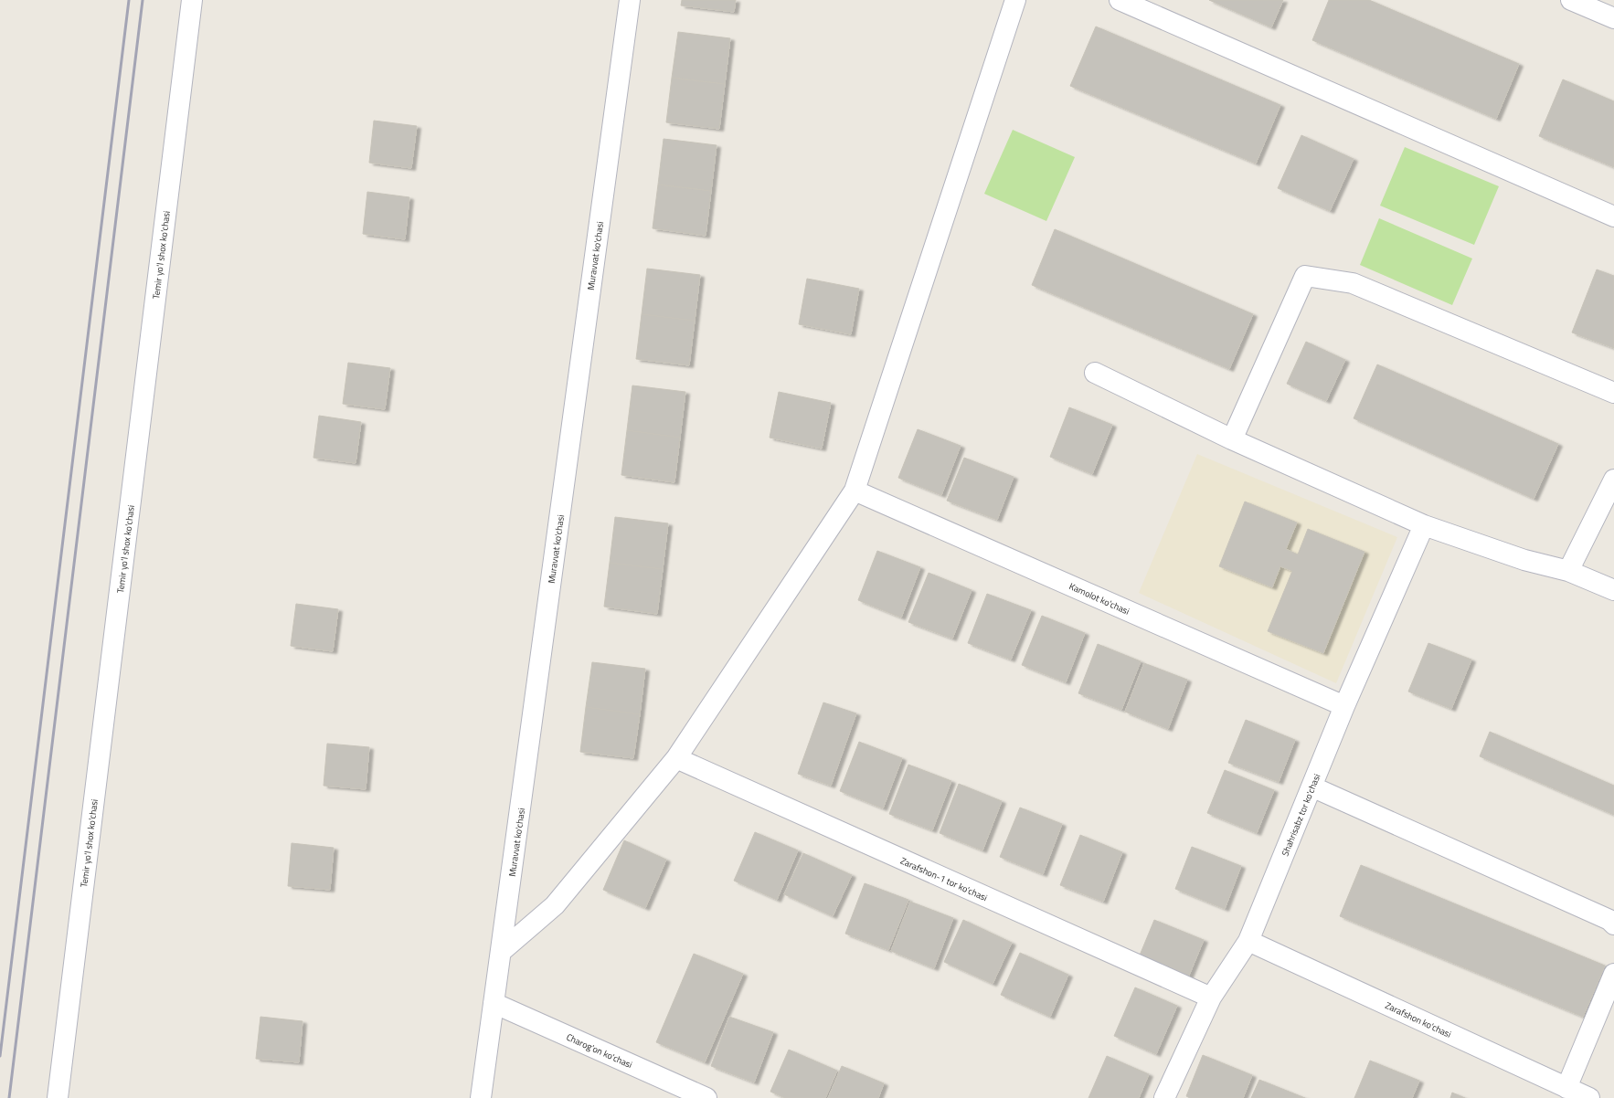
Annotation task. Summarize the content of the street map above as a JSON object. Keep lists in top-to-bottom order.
{
  "streets": {
    "street": [
      "Temir yo'l shox ko'chasi",
      "Muravvat ko'chasi",
      "Kamolot ko'chasi",
      "Shahrisabz tor ko'chasi",
      "Zarafshon-1 tor ko'chasi",
      "Zarafshon ko'chasi",
      "Charog'on ko'chasi"
    ]
  },
  "crossings": [
    ["Muravvat ko'chasi", "Charog'on ko'chasi"],
    ["Kamolot ko'chasi", "Shahrisabz tor ko'chasi"],
    ["Shahrisabz tor ko'chasi", "Zarafshon-1 tor ko'chasi"],
    ["Shahrisabz tor ko'chasi", "Zarafshon ko'chasi"]
  ]
}
